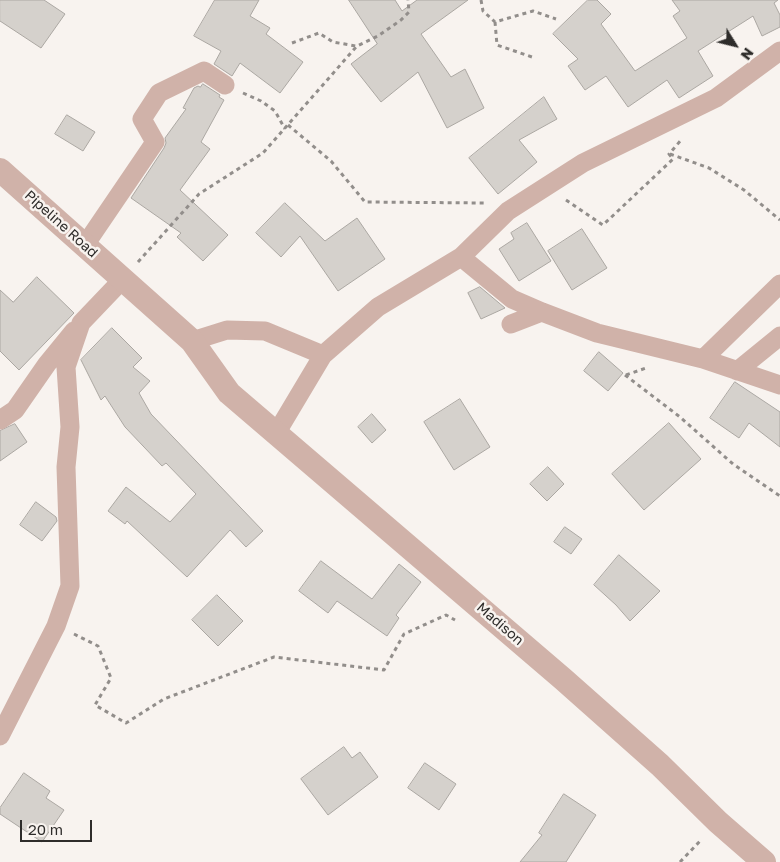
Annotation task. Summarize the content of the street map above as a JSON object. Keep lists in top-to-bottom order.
{
  "streets": {
    "street": ["Pipeline Road", "Madison"]
  },
  "crossings": [
    ["Pipeline Road", "Madison"]
  ],
  "scale_bar": "20 m",
  "north": "bottom right"
}
